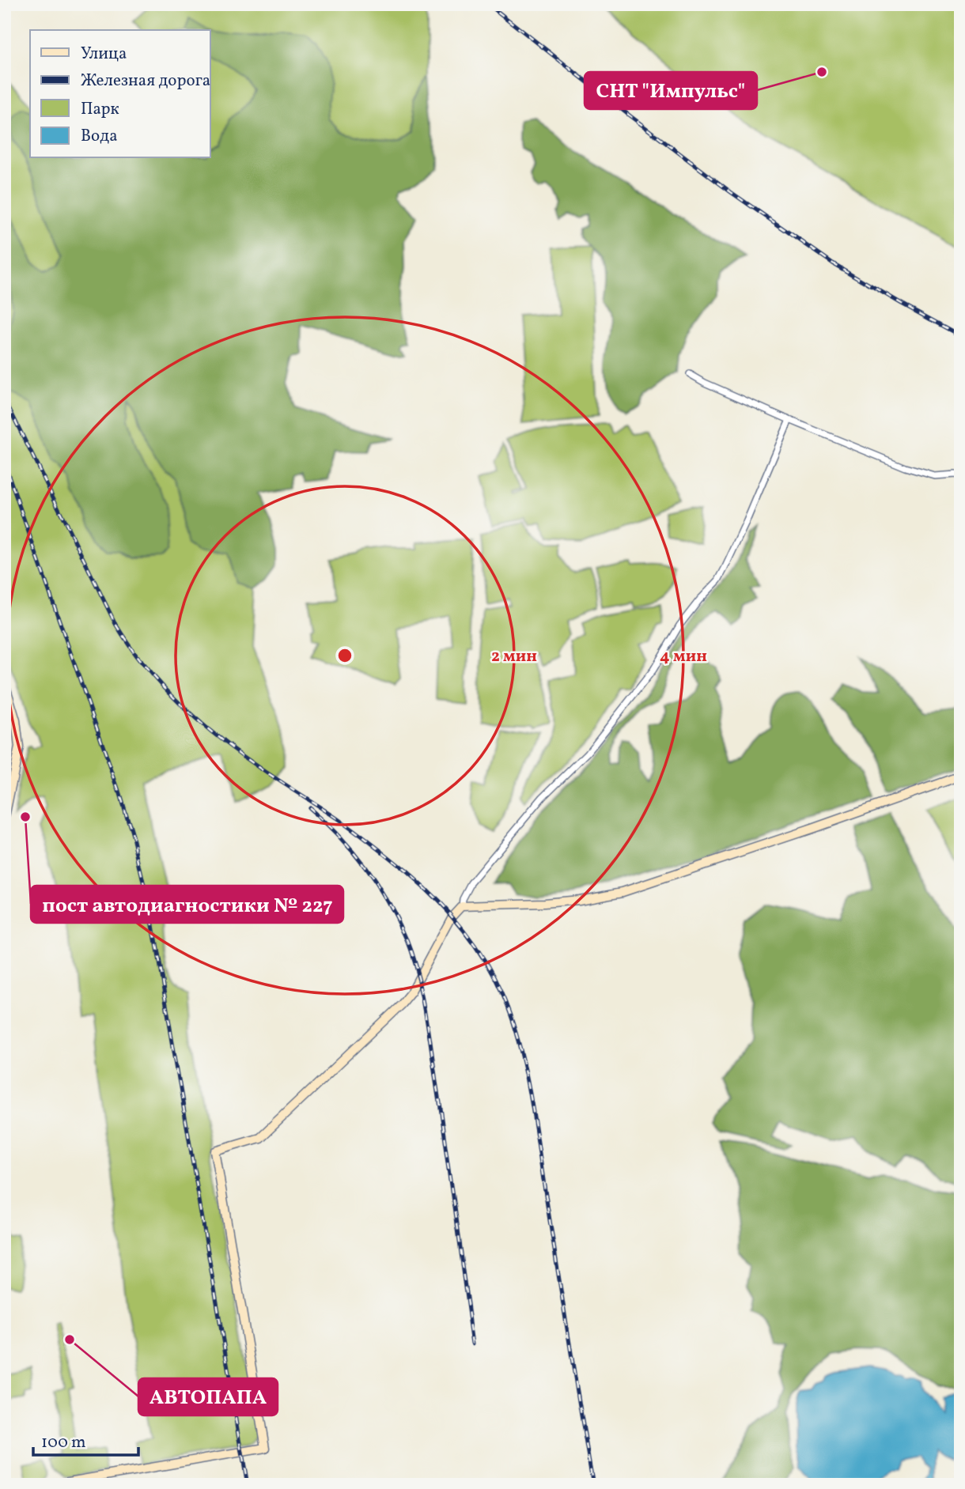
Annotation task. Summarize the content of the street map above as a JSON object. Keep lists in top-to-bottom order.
{
  "places": ["СНТ \"Импульс\"", "пост автодиагностики № 227", "АВТОПАПА"],
  "legend": [
    "Улица",
    "Железная дорога",
    "Парк",
    "Вода"
  ],
  "scale_bar": "100 m",
  "rings": ["2 мин", "4 мин"]
}
